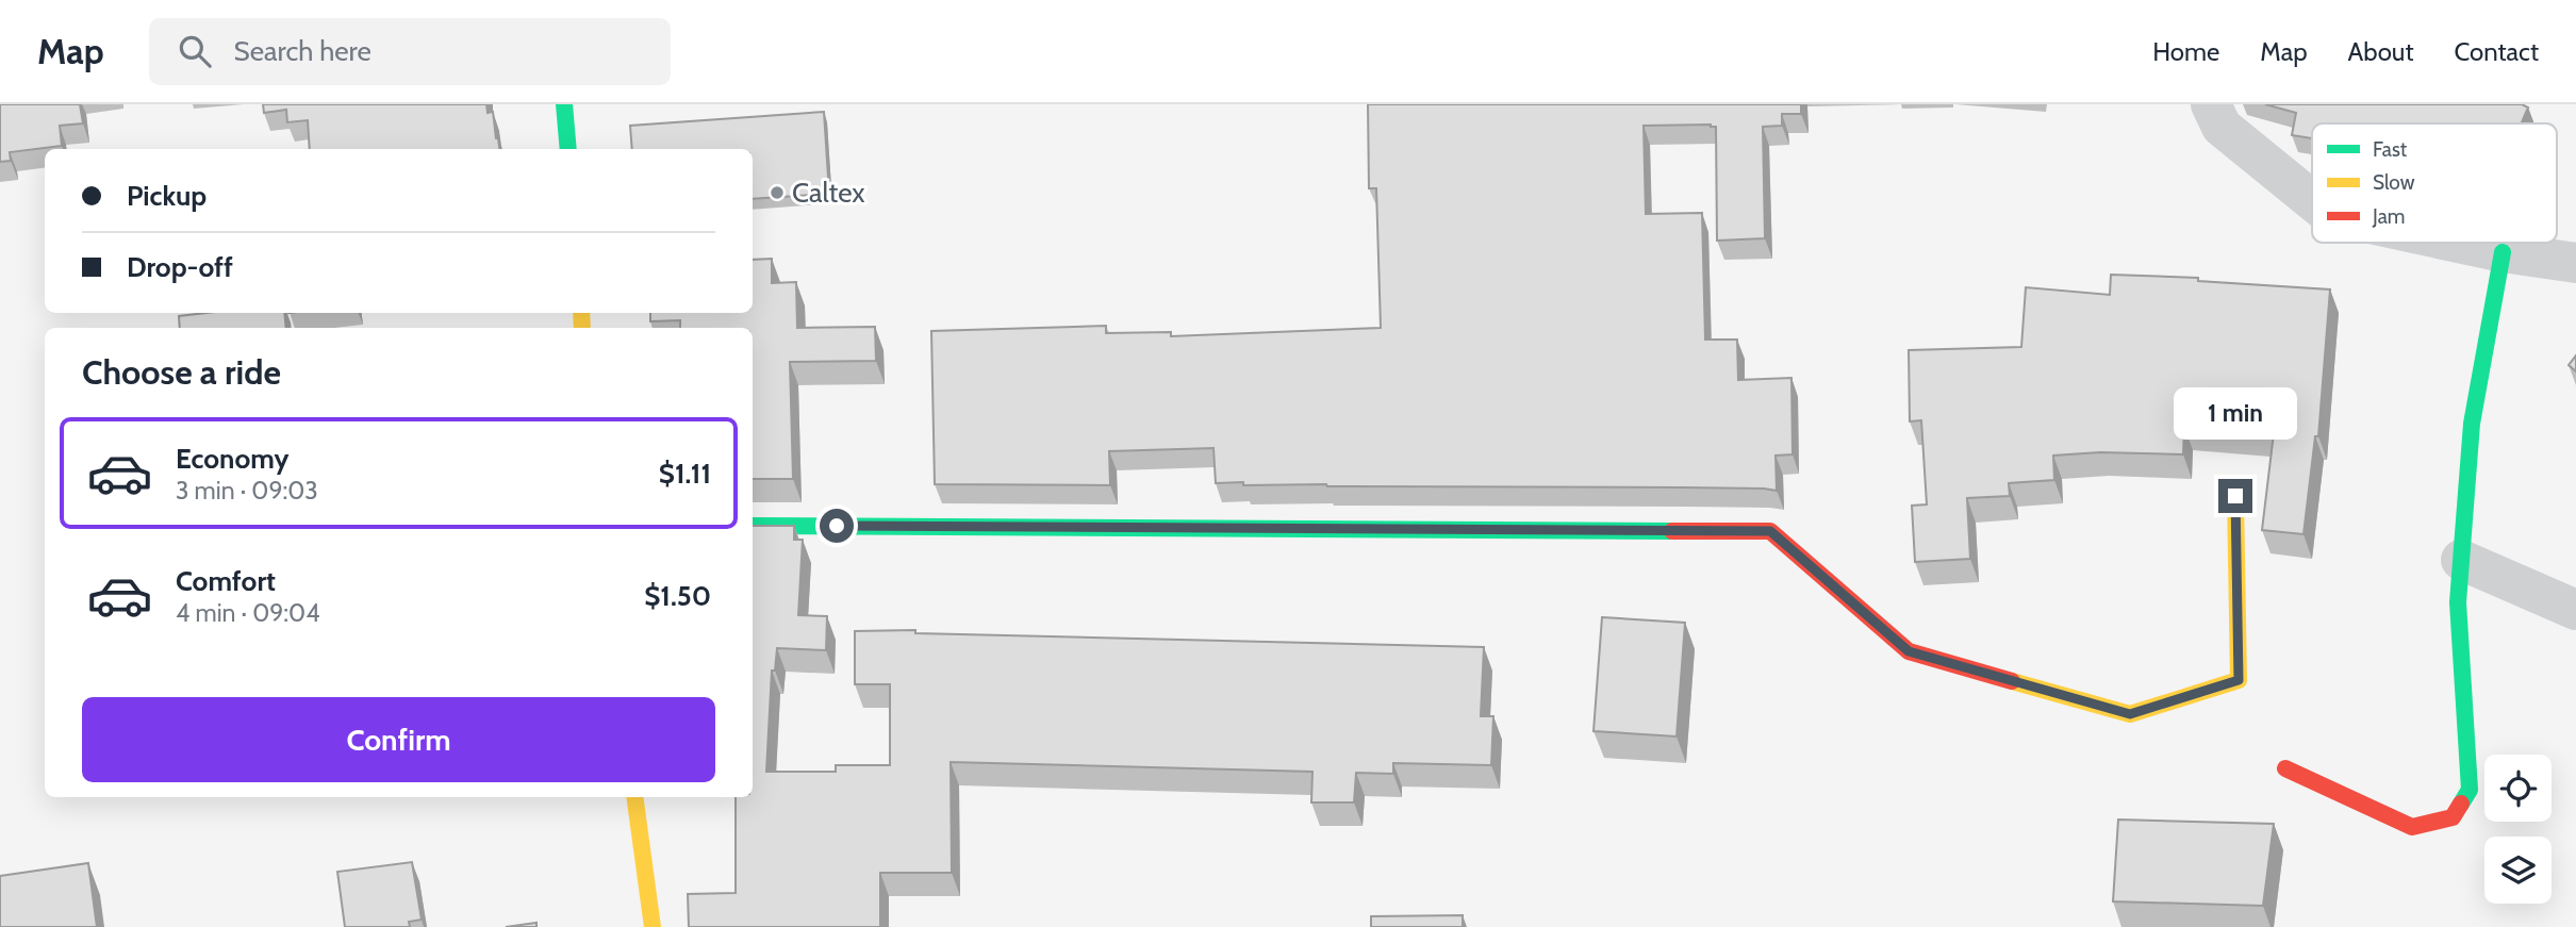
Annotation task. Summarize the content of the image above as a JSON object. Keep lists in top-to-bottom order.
{
  "places": ["Caltex"],
  "legend": ["Fast", "Slow", "Jam"],
  "page": {
    "header": "Map",
    "search": "Search here",
    "nav": [
      "Home",
      "Map",
      "About",
      "Contact"
    ],
    "banner": ["Pickup", "Drop-off"],
    "heading": "Choose a ride",
    "bubble": "1 min",
    "list": [
      {
        "name": "Economy",
        "note": "3 min · 09:03",
        "value": "$1.11"
      },
      {
        "name": "Comfort",
        "note": "4 min · 09:04",
        "value": "$1.50"
      }
    ],
    "buttons": "Confirm"
  }
}
